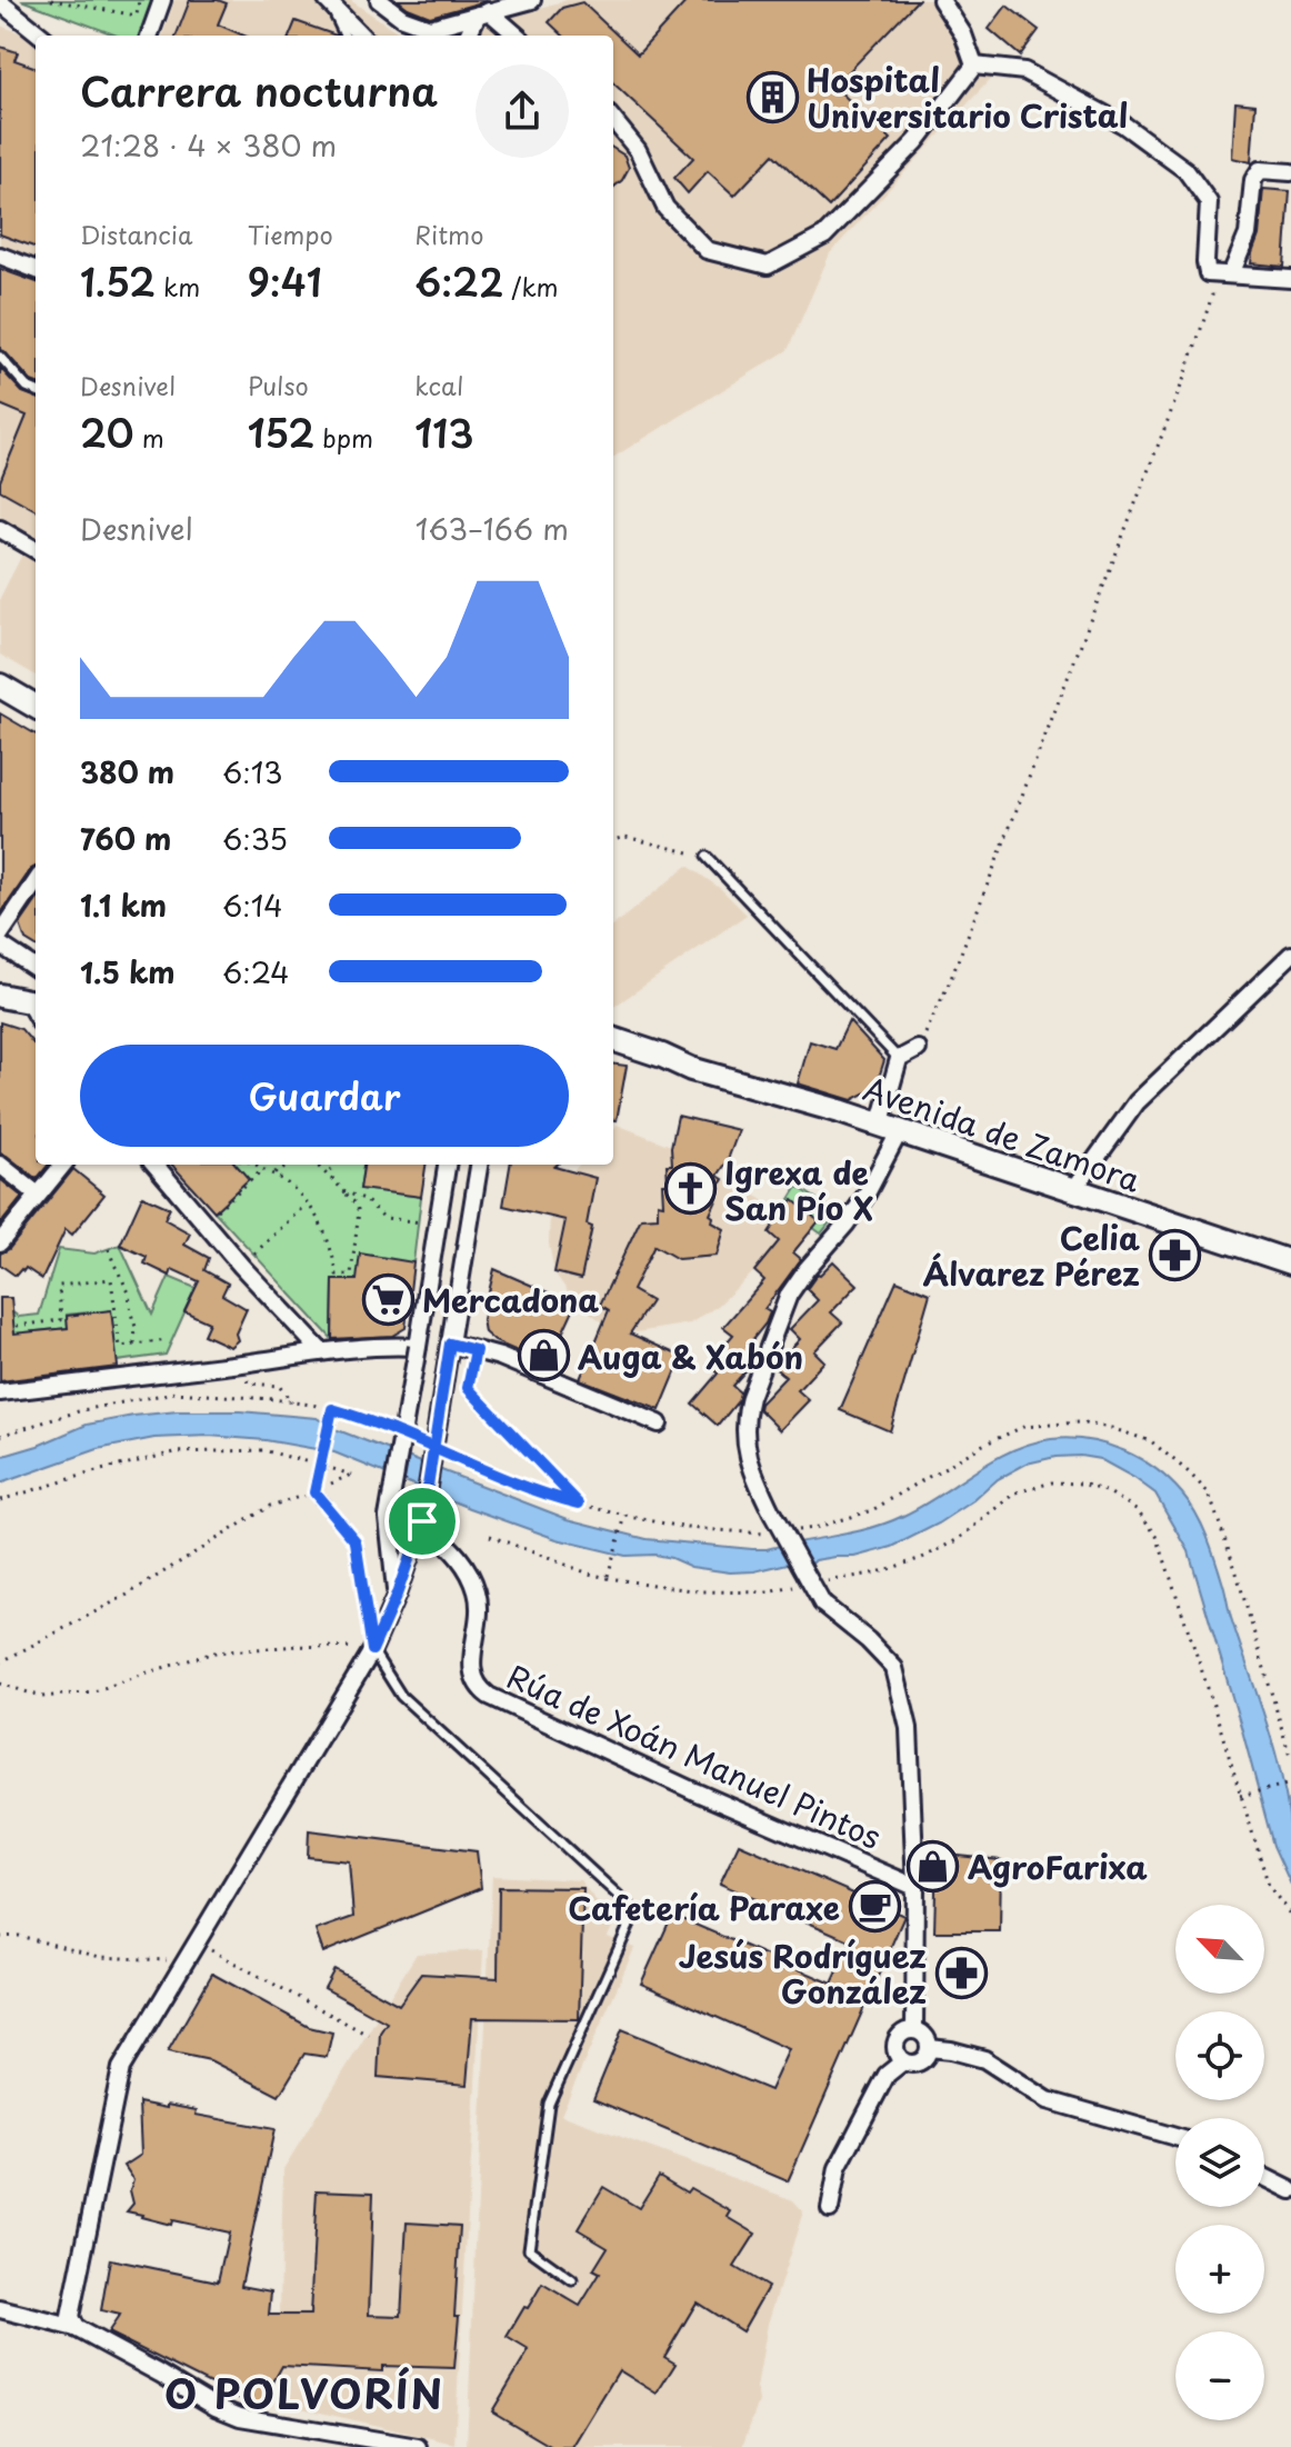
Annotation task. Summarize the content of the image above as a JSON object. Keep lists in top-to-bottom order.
{
  "streets": {
    "street": ["Avenida de Zamora", "Rúa de Xoán Manuel Pintos"]
  },
  "districts": ["O POLVORÍN"],
  "places": {
    "building": ["Hospital Universitario Cristal"],
    "church": ["Igrexa de San Pío X"],
    "pharmacy": ["Celia Álvarez Pérez", "Jesús Rodríguez González"],
    "supermarket": ["Mercadona"],
    "shop": ["Auga & Xabón", "AgroFarixa"],
    "cafe": ["Cafetería Paraxe"]
  },
  "north": "top left",
  "page": {
    "heading": ["Carrera nocturna", "21:28 · 4 × 380 m"],
    "stats": [
      ["Distancia", "1.52 km"],
      ["Tiempo", "9:41"],
      ["Ritmo", "6:22 /km"],
      ["Desnivel", "20 m"],
      ["Pulso", "152 bpm"],
      ["kcal", "113"]
    ],
    "chart": ["Desnivel", "163–166 m"],
    "list": [
      {
        "name": "380 m",
        "note": "6:13"
      },
      {
        "name": "760 m",
        "note": "6:35"
      },
      {
        "name": "1.1 km",
        "note": "6:14"
      },
      {
        "name": "1.5 km",
        "note": "6:24"
      }
    ],
    "buttons": "Guardar",
    "map_buttons": ["+", "−"]
  }
}
